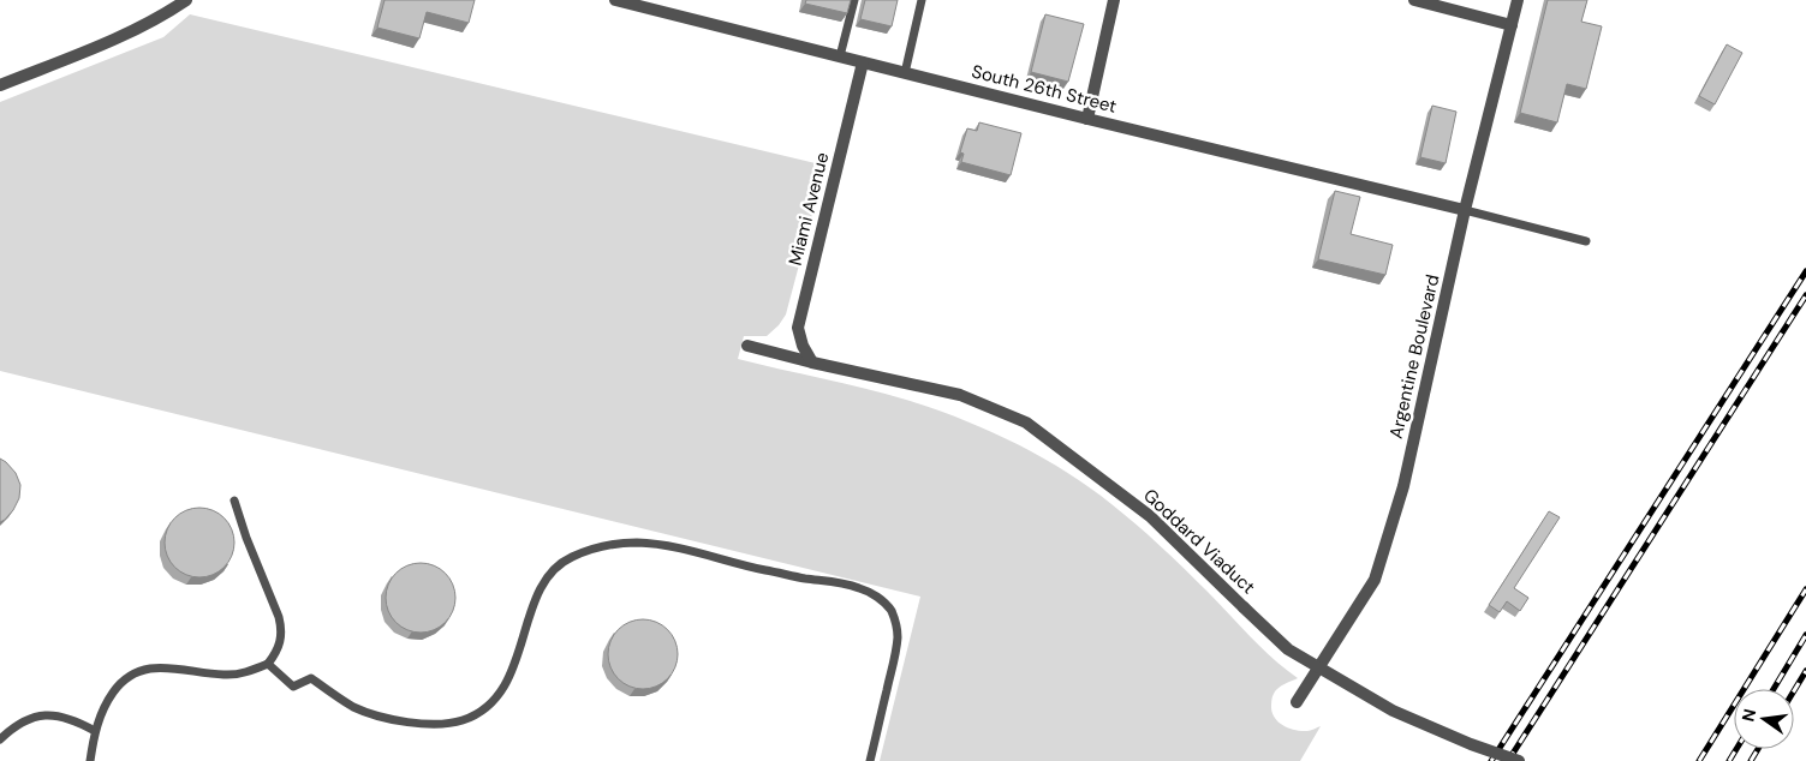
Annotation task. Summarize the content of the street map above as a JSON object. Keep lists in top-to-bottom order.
{
  "streets": {
    "street": [
      "South 26th Street",
      "Miami Avenue",
      "Argentine Boulevard",
      "Goddard Viaduct"
    ]
  },
  "crossings": [
    ["South 26th Street", "Miami Avenue"],
    ["South 26th Street", "Argentine Boulevard"],
    ["Miami Avenue", "Goddard Viaduct"]
  ],
  "north": "left"
}
